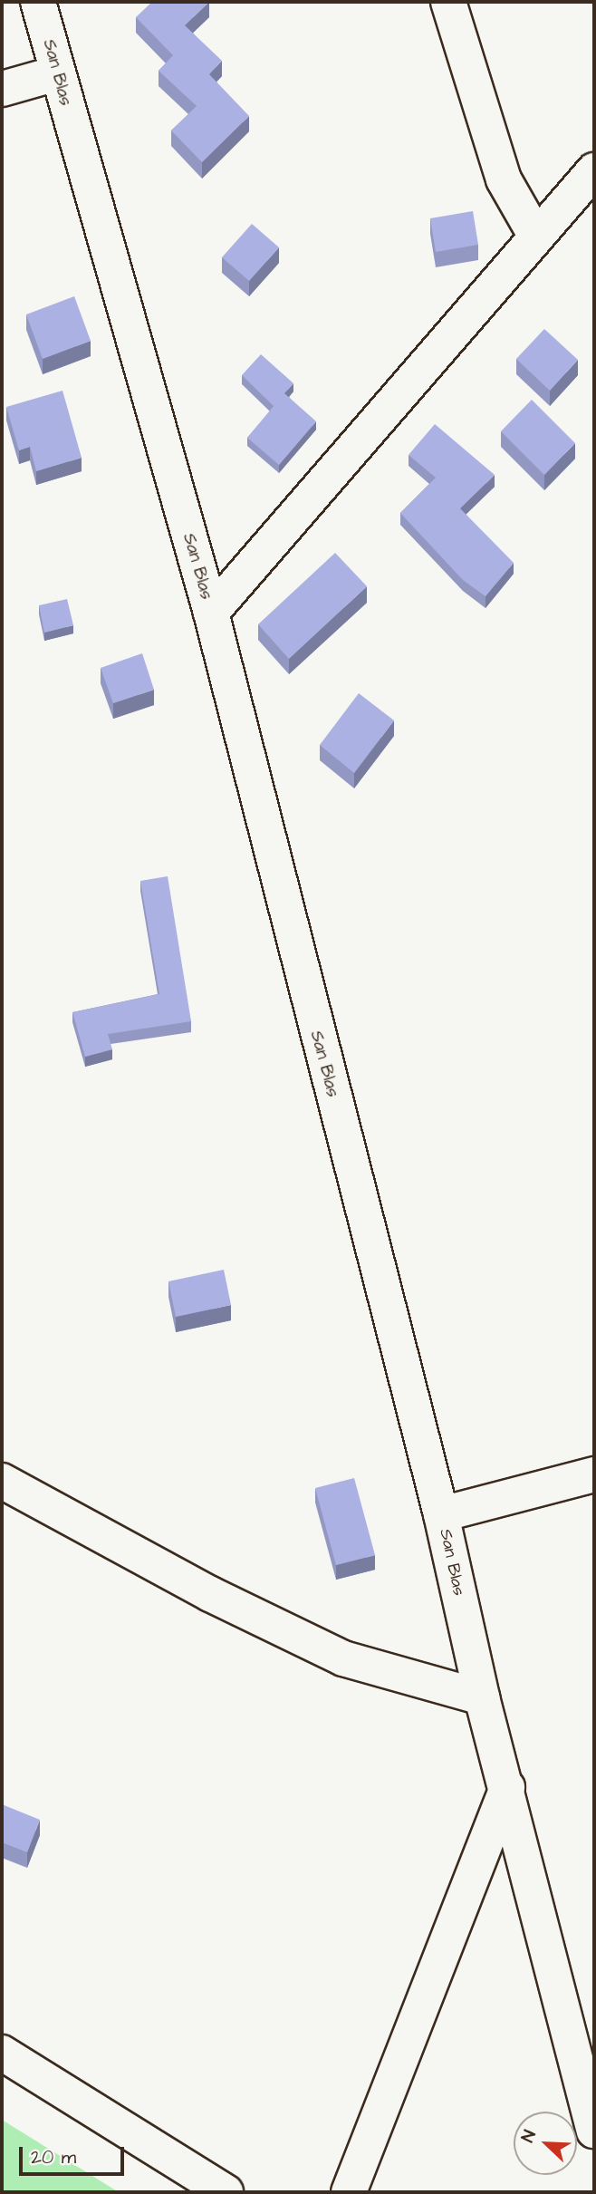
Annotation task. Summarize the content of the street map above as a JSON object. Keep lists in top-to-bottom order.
{
  "streets": {
    "street": ["San Blas"]
  },
  "scale_bar": "20 m",
  "north": "top left"
}
